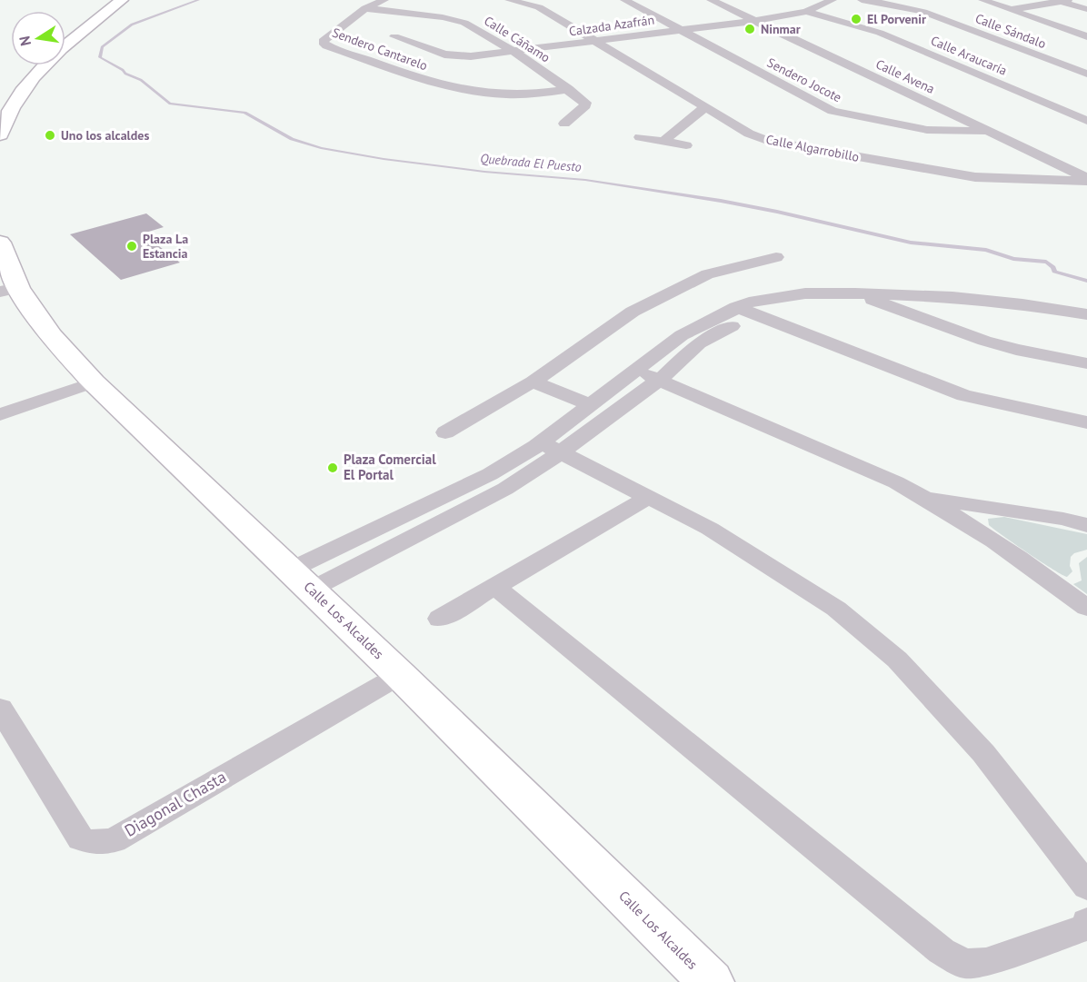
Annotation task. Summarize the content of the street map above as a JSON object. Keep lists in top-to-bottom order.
{
  "streets": {
    "main road": ["Calle Los Alcaldes"],
    "street": [
      "Calzada Azafrán",
      "Calle Sándalo",
      "Calle Cáñamo",
      "Sendero Cantarelo",
      "Calle Araucaría",
      "Calle Avena",
      "Sendero Jocote",
      "Calle Algarrobillo",
      "Diagonal Chasta"
    ]
  },
  "crossings": [
    ["Calzada Azafrán", "Calle Cáñamo"],
    ["Calzada Azafrán", "Calle Araucaría"],
    ["Calzada Azafrán", "Calle Avena"],
    ["Calzada Azafrán", "Sendero Jocote"],
    ["Calzada Azafrán", "Calle Algarrobillo"],
    ["Calle Cáñamo", "Sendero Cantarelo"],
    ["Calle Avena", "Sendero Jocote"],
    ["Calle Avena", "Calle Algarrobillo"],
    ["Calle Los Alcaldes", "Diagonal Chasta"]
  ],
  "water": ["Quebrada El Puesto"],
  "places": [
    "El Porvenir",
    "Ninmar",
    "Uno los alcaldes",
    "Plaza La Estancia",
    "Plaza Comercial El Portal"
  ],
  "north": "left"
}
